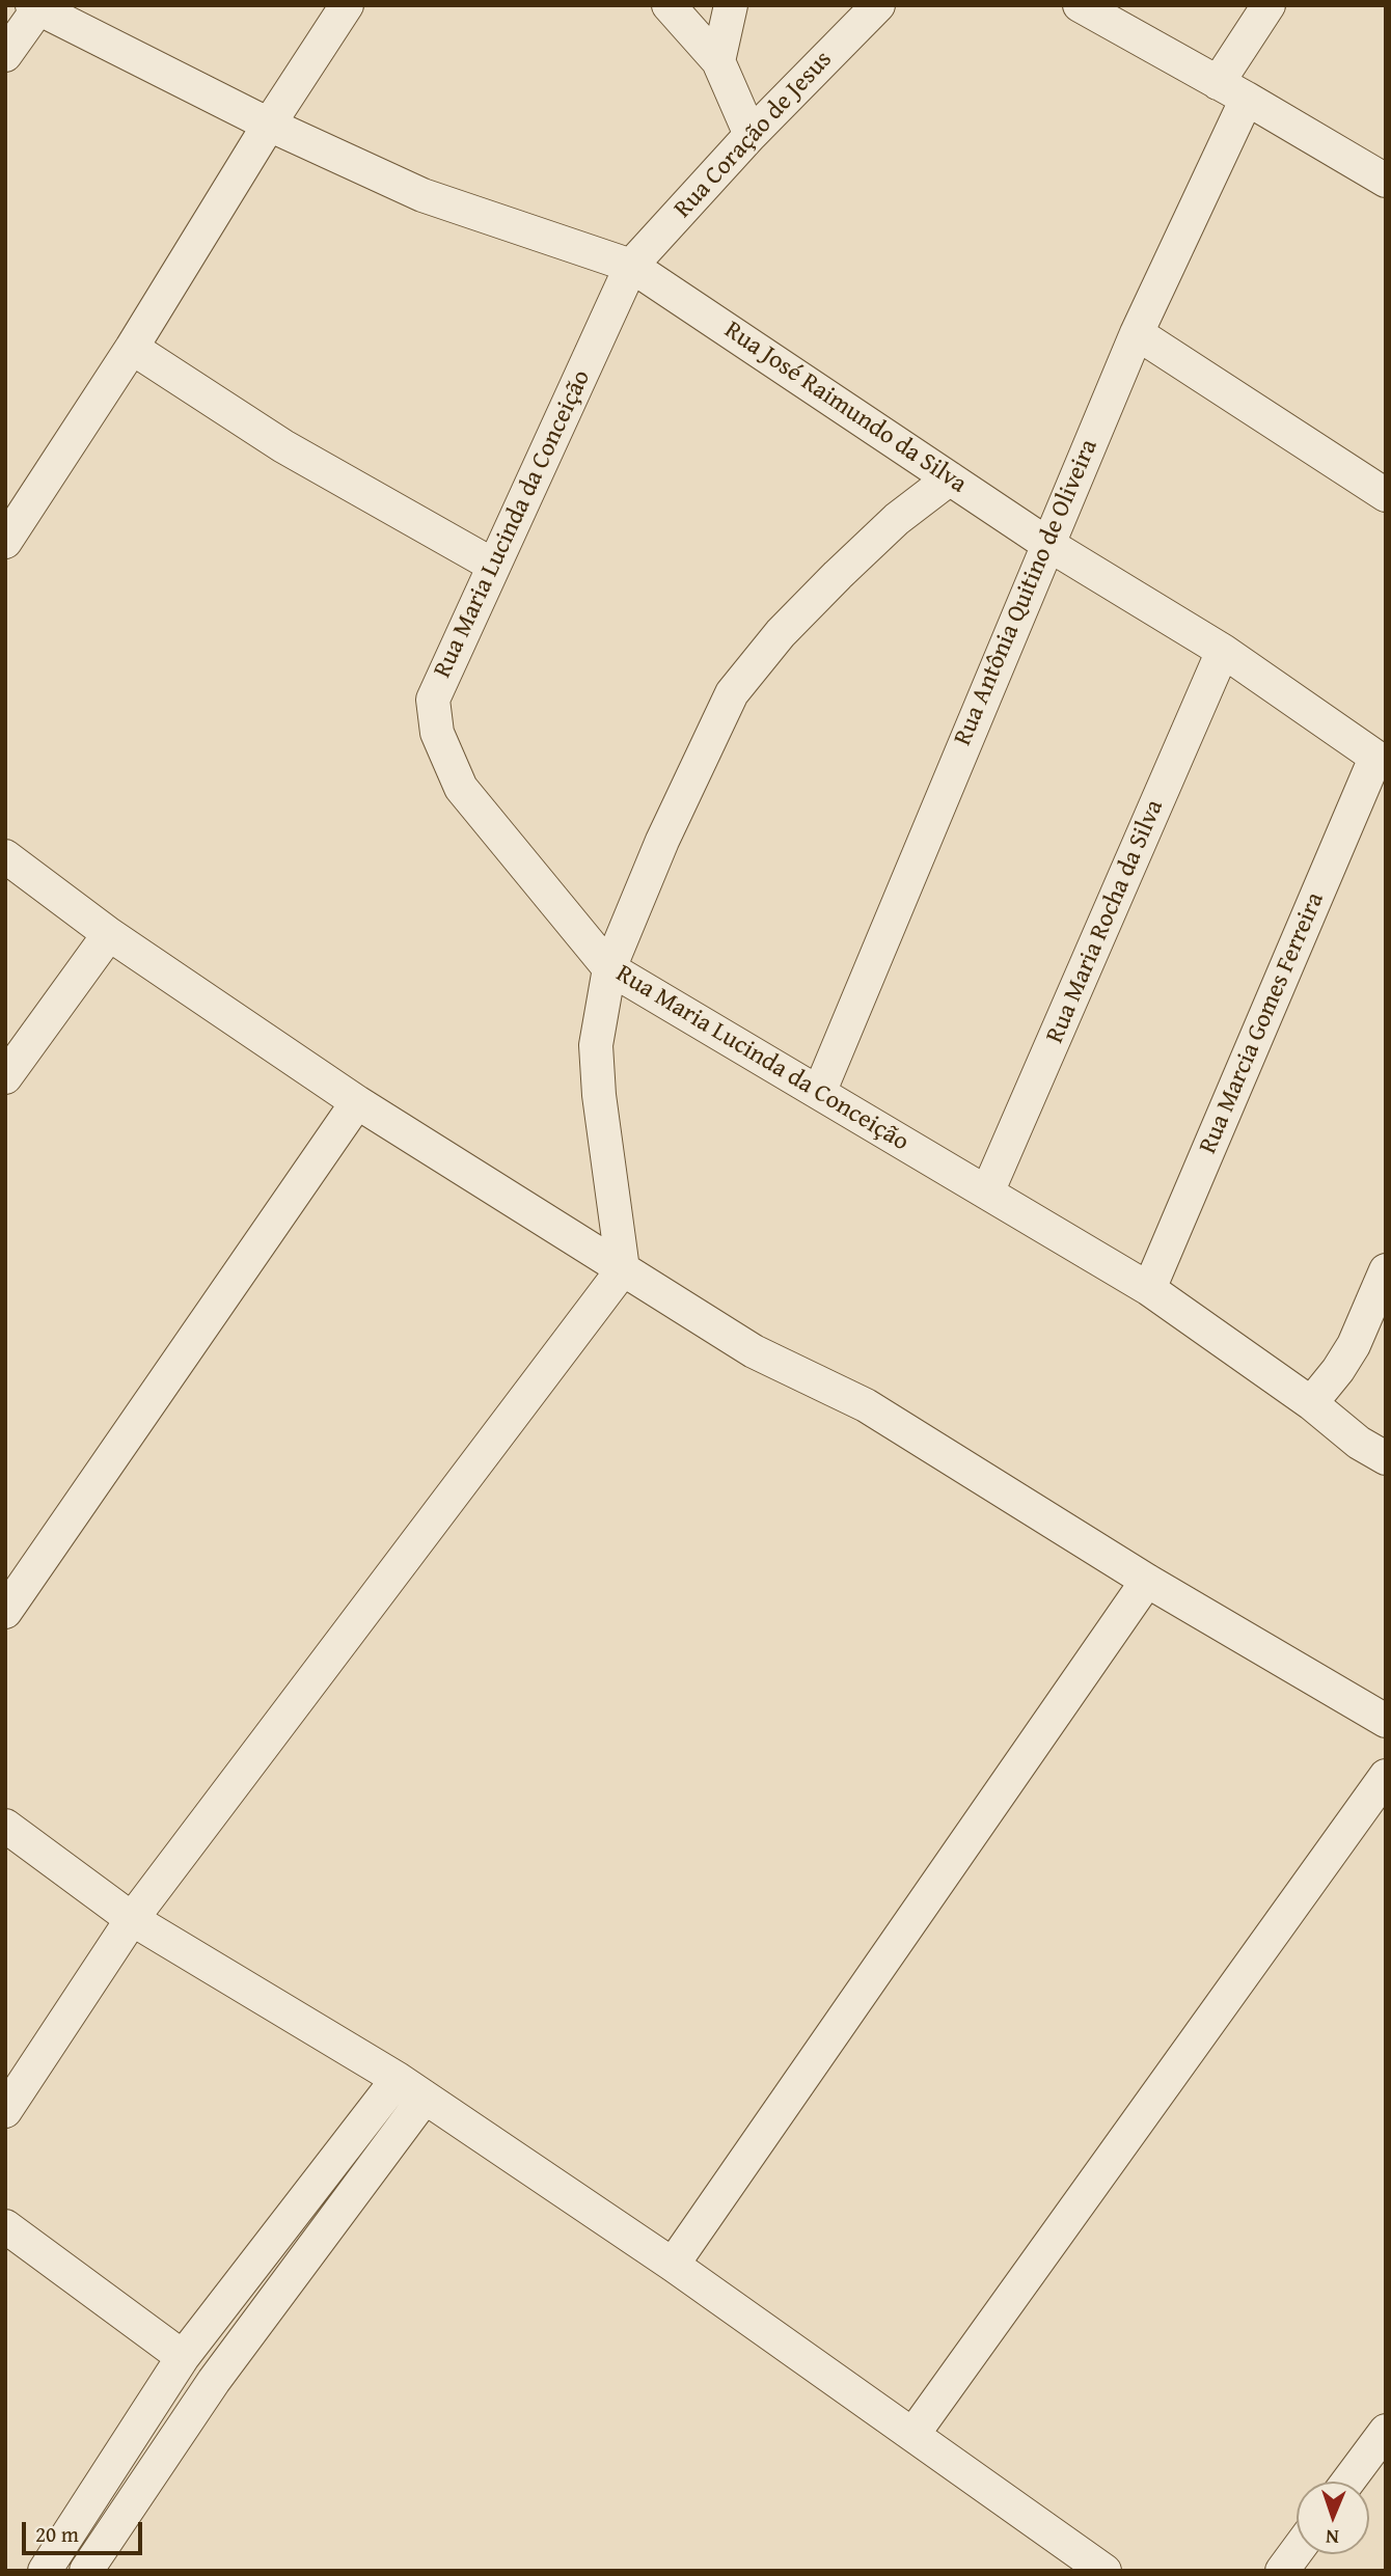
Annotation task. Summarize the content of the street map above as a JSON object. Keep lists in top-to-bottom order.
{
  "streets": {
    "street": [
      "Rua Coração de Jesus",
      "Rua José Raimundo da Silva",
      "Rua Maria Lucinda da Conceição",
      "Rua Antônia Quitino de Oliveira",
      "Rua Maria Rocha da Silva",
      "Rua Marcia Gomes Ferreira"
    ]
  },
  "crossings": [
    ["Rua Coração de Jesus", "Rua José Raimundo da Silva"],
    ["Rua Coração de Jesus", "Rua Maria Lucinda da Conceição"],
    ["Rua José Raimundo da Silva", "Rua Maria Lucinda da Conceição"],
    ["Rua José Raimundo da Silva", "Rua Antônia Quitino de Oliveira"],
    ["Rua José Raimundo da Silva", "Rua Maria Rocha da Silva"],
    ["Rua José Raimundo da Silva", "Rua Marcia Gomes Ferreira"],
    ["Rua Maria Lucinda da Conceição", "Rua Antônia Quitino de Oliveira"],
    ["Rua Maria Lucinda da Conceição", "Rua Maria Rocha da Silva"],
    ["Rua Maria Lucinda da Conceição", "Rua Marcia Gomes Ferreira"]
  ],
  "scale_bar": "20 m",
  "north": "bottom"
}
